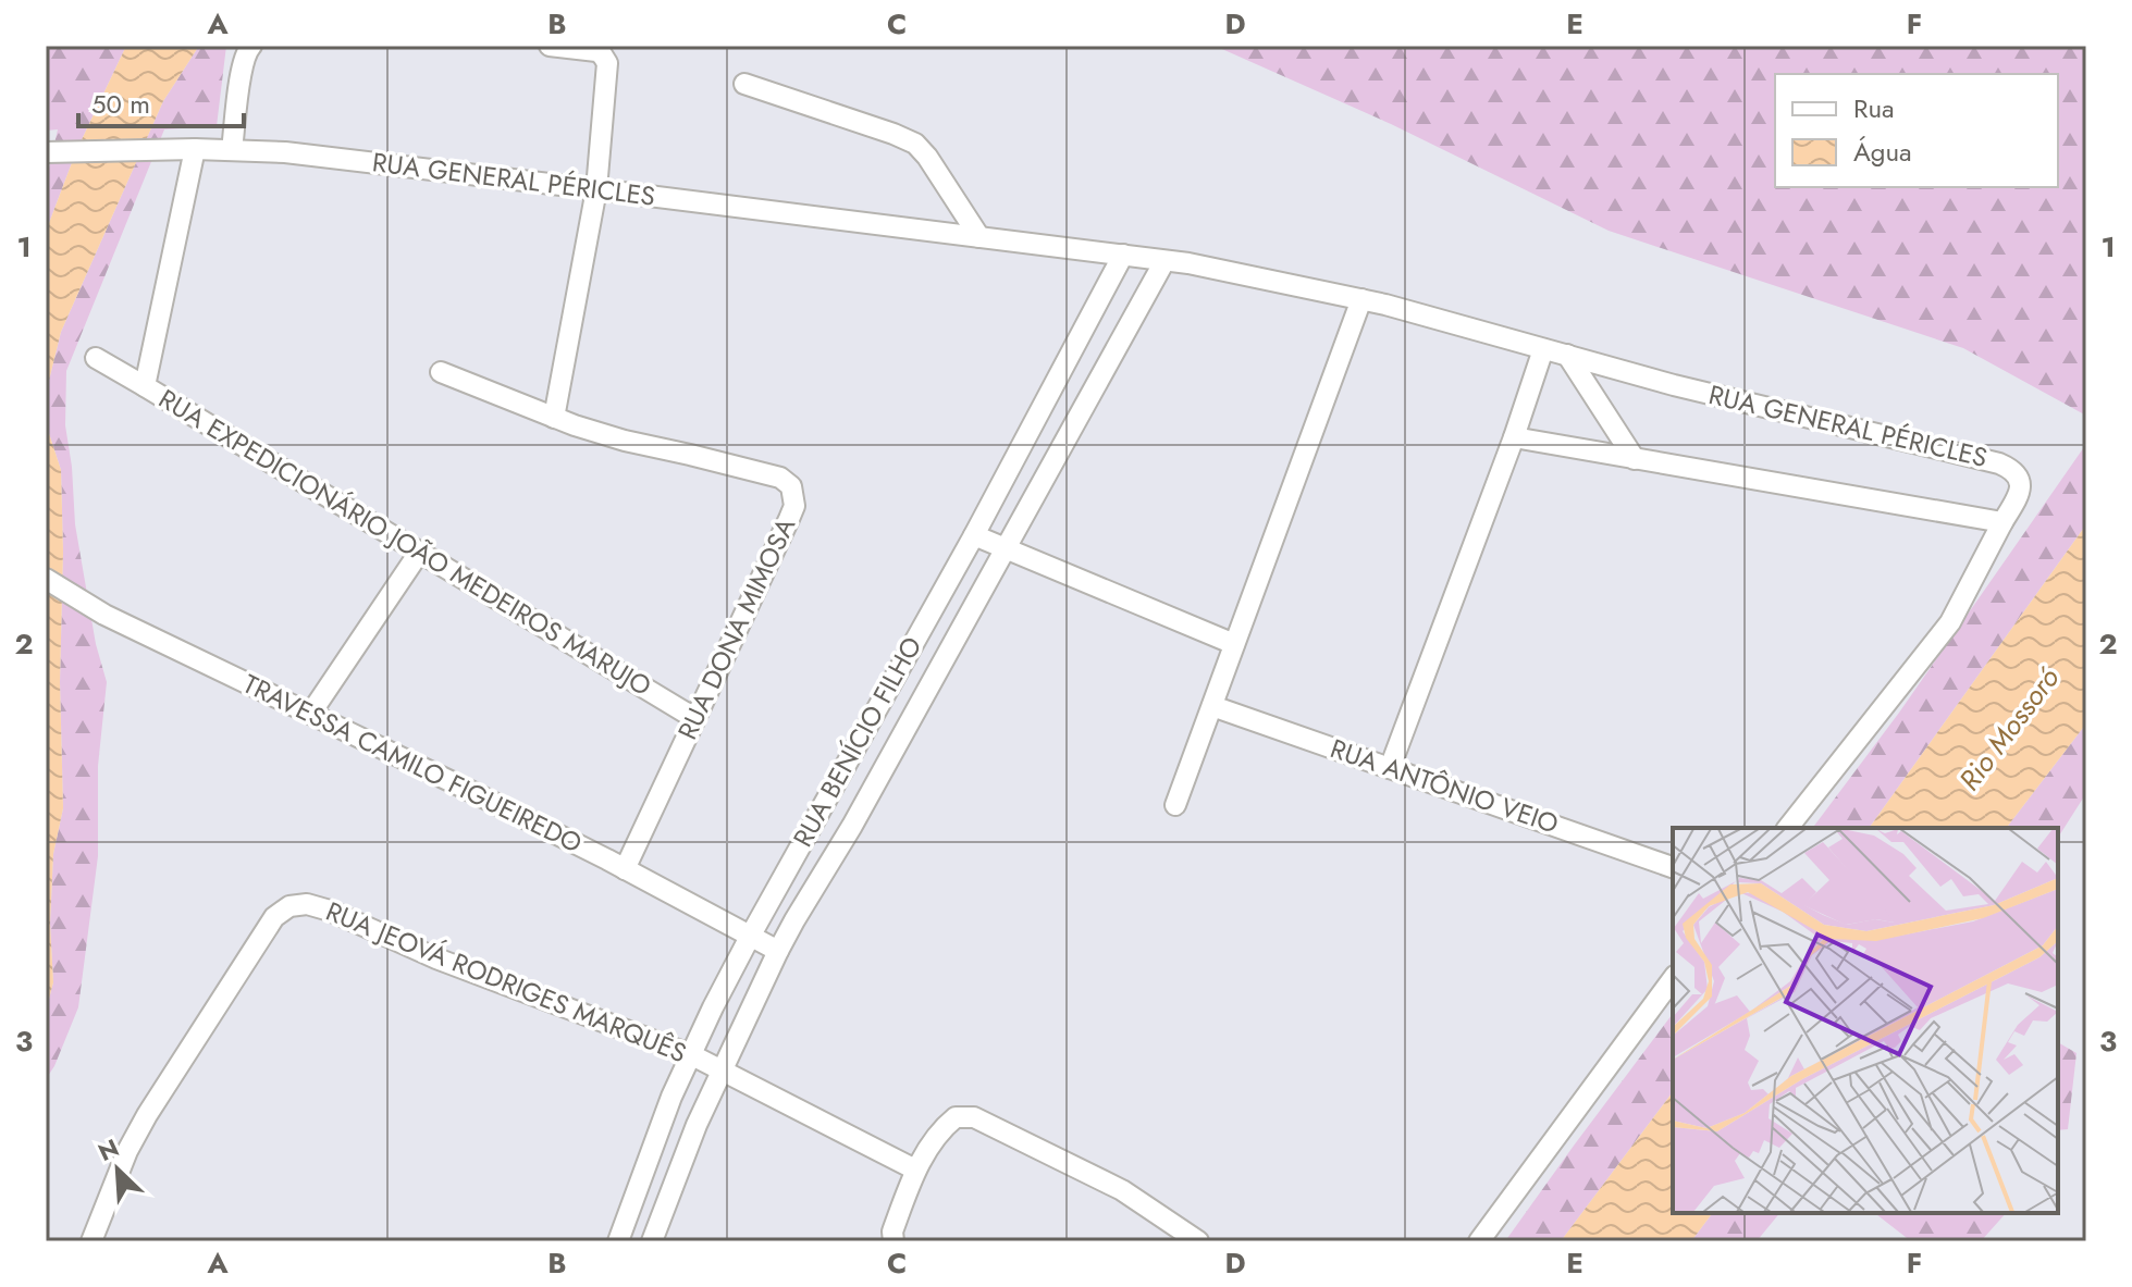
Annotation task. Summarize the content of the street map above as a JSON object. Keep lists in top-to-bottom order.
{
  "streets": {
    "street": [
      "RUA GENERAL PÉRICLES",
      "RUA EXPEDICIONÁRIO JOÃO MEDEIROS MARUJO",
      "RUA DONA MIMOSA",
      "RUA BENÍCIO FILHO",
      "TRAVESSA CAMILO FIGUEIREDO",
      "RUA ANTÔNIO VEIO",
      "RUA JEOVÁ RODRIGES MARQUÊS"
    ]
  },
  "crossings": [
    ["RUA GENERAL PÉRICLES", "RUA EXPEDICIONÁRIO JOÃO MEDEIROS MARUJO"],
    ["RUA GENERAL PÉRICLES", "RUA BENÍCIO FILHO"],
    ["RUA EXPEDICIONÁRIO JOÃO MEDEIROS MARUJO", "RUA DONA MIMOSA"],
    ["RUA DONA MIMOSA", "TRAVESSA CAMILO FIGUEIREDO"],
    ["RUA BENÍCIO FILHO", "TRAVESSA CAMILO FIGUEIREDO"],
    ["RUA BENÍCIO FILHO", "RUA JEOVÁ RODRIGES MARQUÊS"]
  ],
  "water": ["Rio Mossoró"],
  "legend": ["Rua", "Água"],
  "scale_bar": "50 m",
  "north": "top left",
  "grid": {
    "columns": [
      "A",
      "B",
      "C",
      "D",
      "E",
      "F"
    ],
    "rows": ["1", "2", "3"]
  }
}
